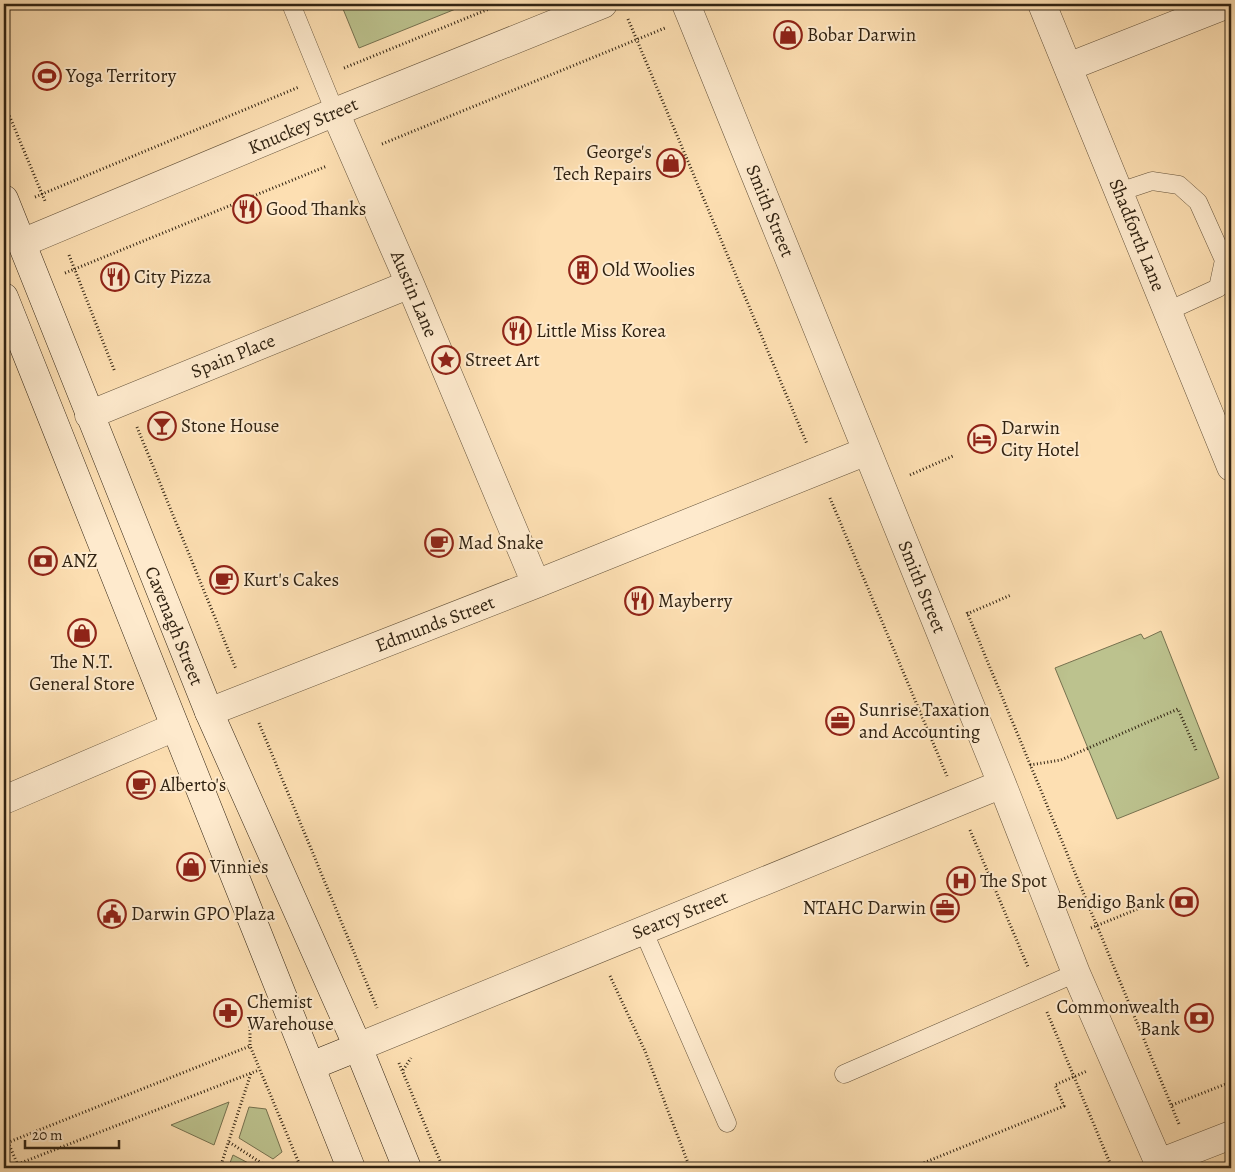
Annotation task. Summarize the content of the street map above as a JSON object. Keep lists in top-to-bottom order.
{
  "streets": {
    "street": [
      "Knuckey Street",
      "Smith Street",
      "Shadforth Lane",
      "Austin Lane",
      "Spain Place",
      "Edmunds Street",
      "Cavenagh Street",
      "Searcy Street"
    ]
  },
  "crossings": [
    ["Knuckey Street", "Austin Lane"],
    ["Knuckey Street", "Cavenagh Street"],
    ["Smith Street", "Edmunds Street"],
    ["Smith Street", "Searcy Street"],
    ["Austin Lane", "Spain Place"],
    ["Austin Lane", "Edmunds Street"],
    ["Spain Place", "Cavenagh Street"],
    ["Edmunds Street", "Cavenagh Street"],
    ["Cavenagh Street", "Searcy Street"]
  ],
  "places": {
    "shop": [
      "Bobar Darwin",
      "George's Tech Repairs",
      "The N.T. General Store",
      "Vinnies"
    ],
    "sports": ["Yoga Territory"],
    "restaurant": [
      "Good Thanks",
      "City Pizza",
      "Little Miss Korea",
      "Mayberry"
    ],
    "building": ["Old Woolies"],
    "place": ["Street Art"],
    "bar": ["Stone House"],
    "hotel": ["Darwin City Hotel"],
    "cafe": ["Mad Snake", "Kurt's Cakes", "Alberto's"],
    "bank": ["ANZ", "Bendigo Bank", "Commonwealth Bank"],
    "office": ["Sunrise Taxation and Accounting", "NTAHC Darwin"],
    "hospital": ["The Spot"],
    "public building": ["Darwin GPO Plaza"],
    "pharmacy": ["Chemist Warehouse"]
  },
  "scale_bar": "20 m"
}
